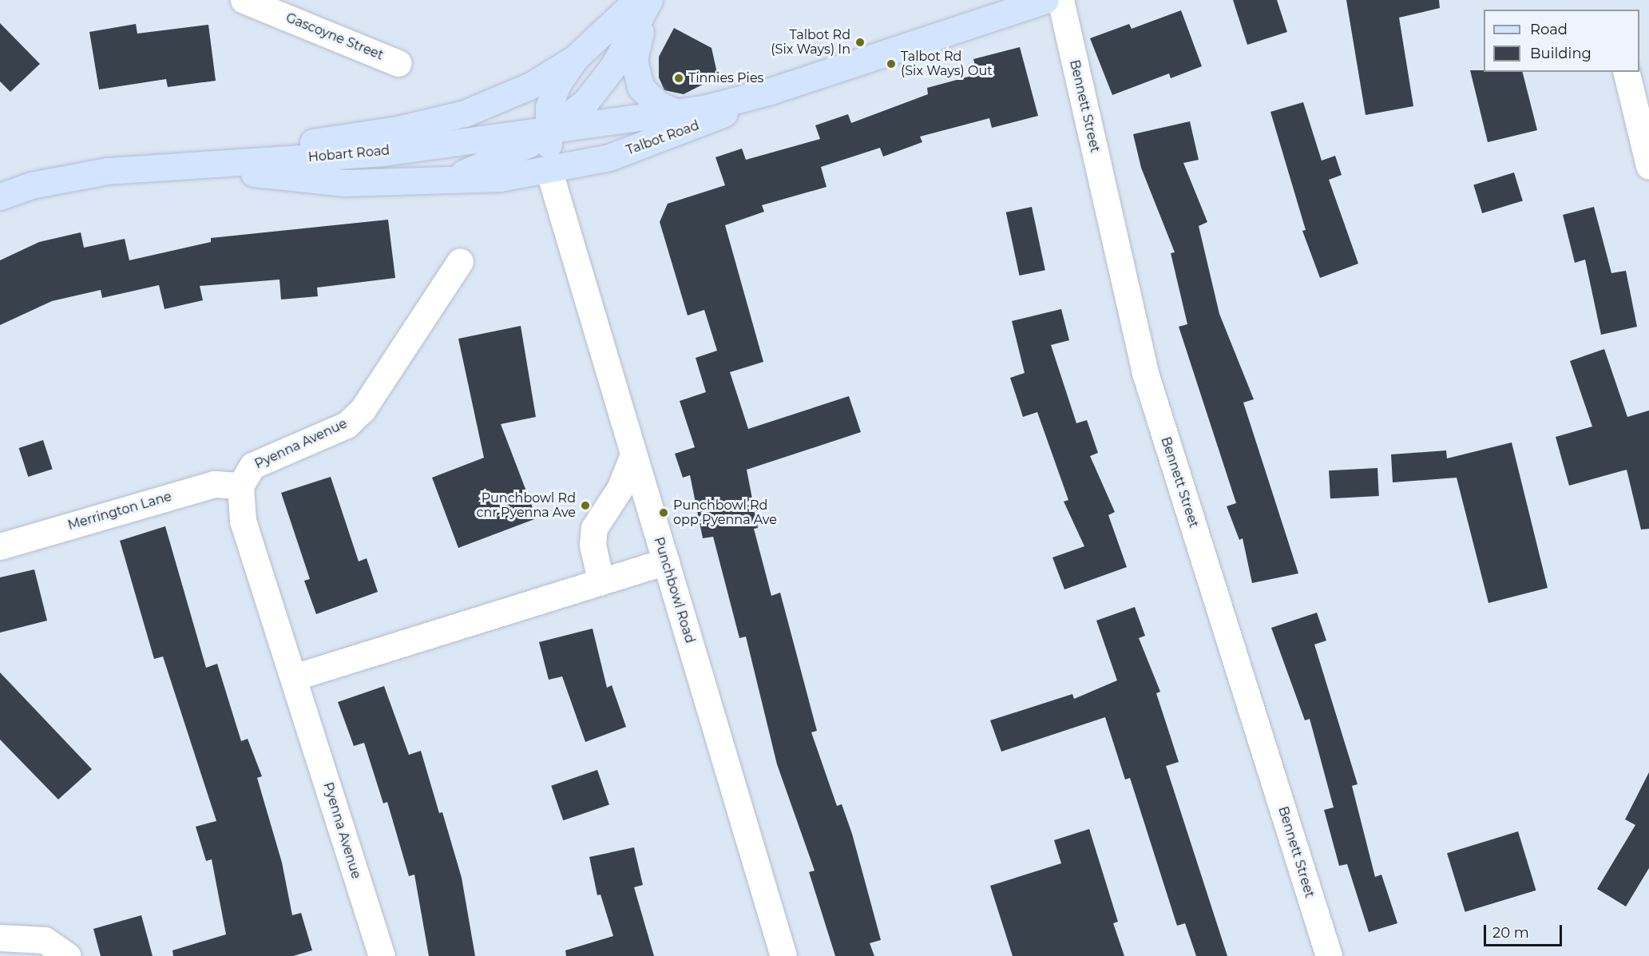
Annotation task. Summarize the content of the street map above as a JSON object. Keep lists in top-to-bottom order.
{
  "streets": {
    "main road": ["Talbot Road", "Hobart Road"],
    "street": [
      "Gascoyne Street",
      "Bennett Street",
      "Pyenna Avenue",
      "Merrington Lane",
      "Punchbowl Road"
    ]
  },
  "crossings": [
    ["Talbot Road", "Hobart Road"],
    ["Talbot Road", "Punchbowl Road"],
    ["Hobart Road", "Punchbowl Road"],
    ["Pyenna Avenue", "Merrington Lane"]
  ],
  "places": [
    "Talbot Rd (Six Ways) In",
    "Talbot Rd (Six Ways) Out",
    "Tinnies Pies",
    "Punchbowl Rd cnr Pyenna Ave",
    "Punchbowl Rd opp Pyenna Ave"
  ],
  "legend": ["Road", "Building"],
  "scale_bar": "20 m"
}
